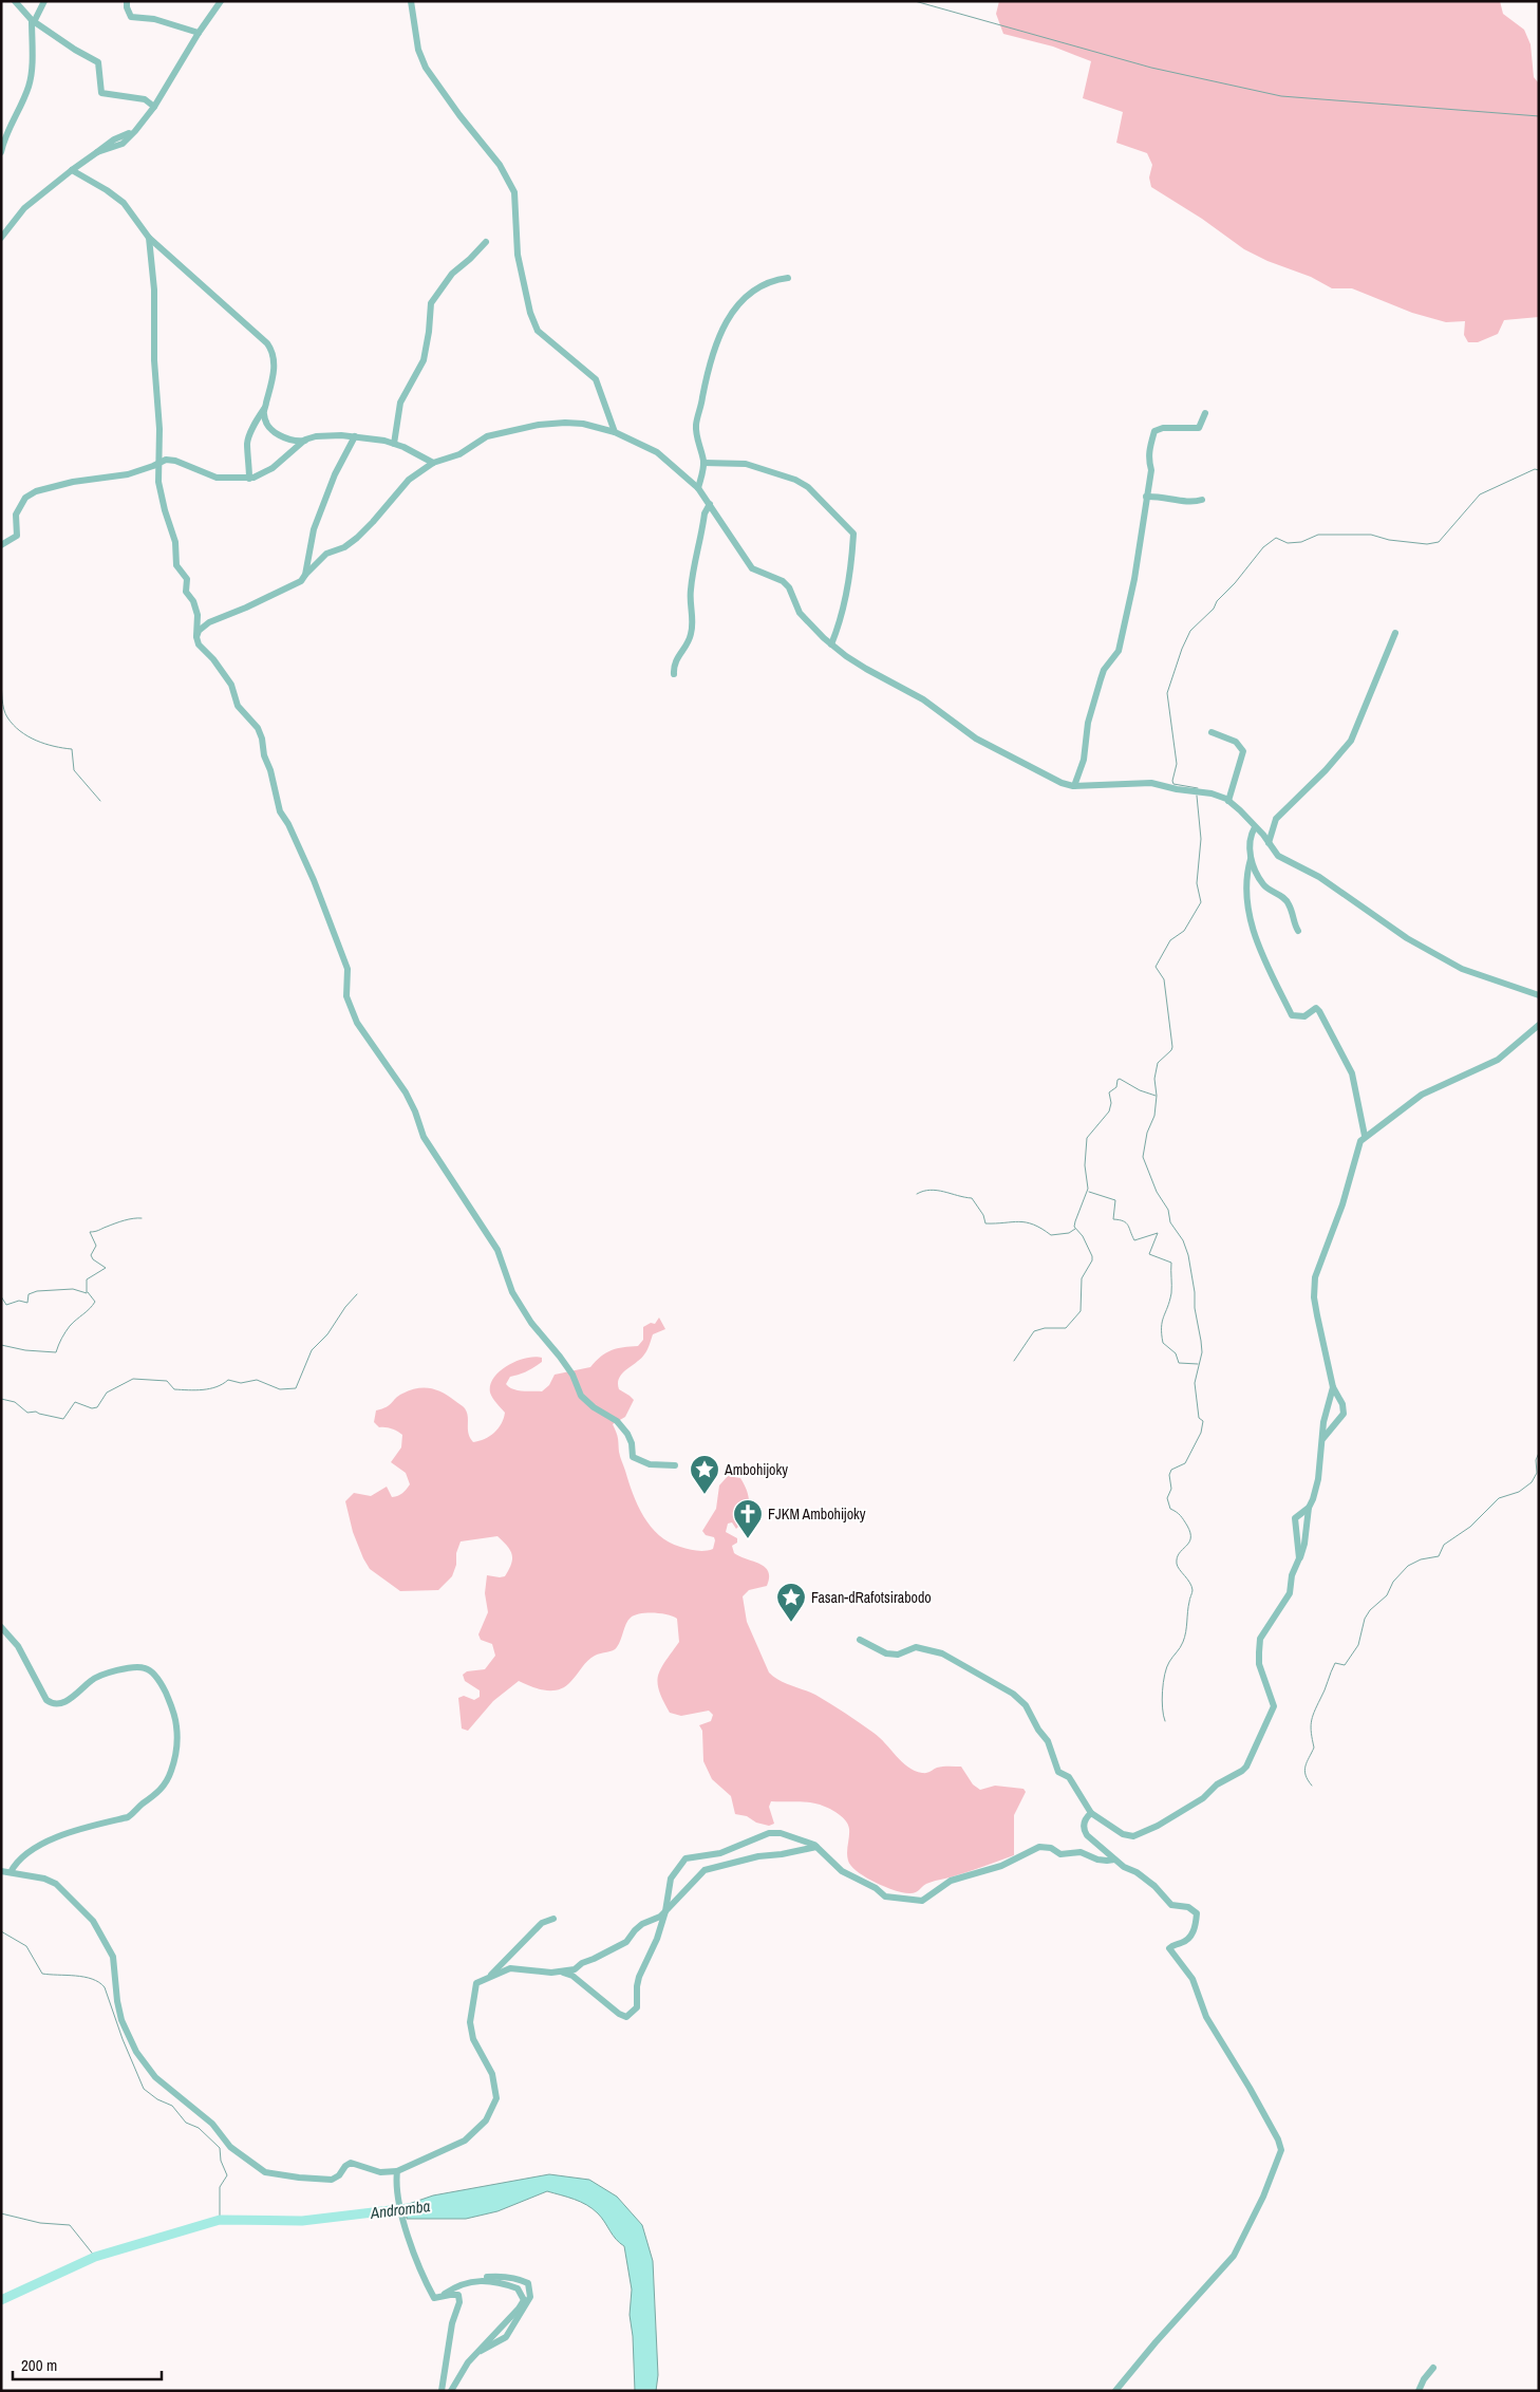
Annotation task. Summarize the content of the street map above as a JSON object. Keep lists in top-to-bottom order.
{
  "water": ["Andromba"],
  "places": {
    "place": ["Ambohijoky", "Fasan-dRafotsirabodo"],
    "church": ["FJKM Ambohijoky"]
  },
  "scale_bar": "200 m"
}
